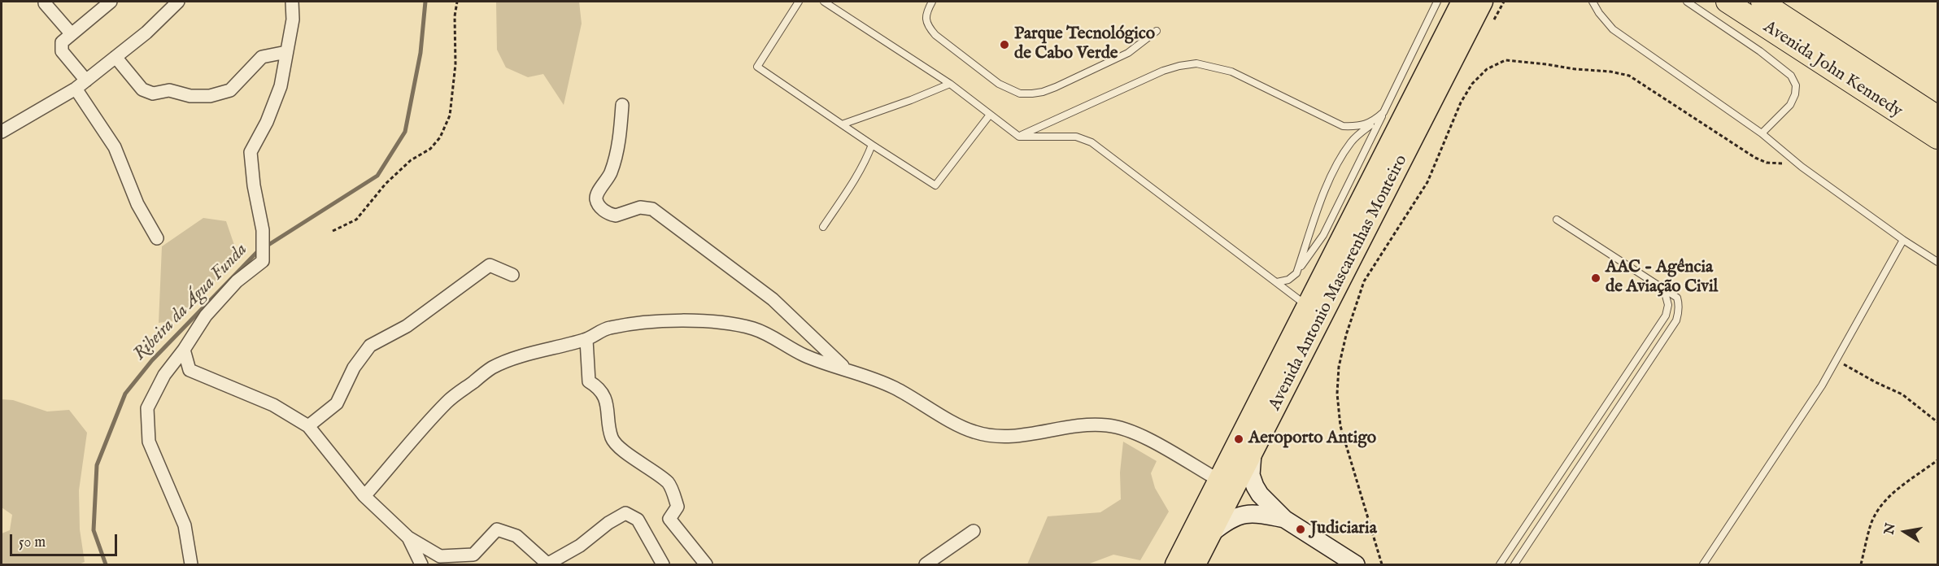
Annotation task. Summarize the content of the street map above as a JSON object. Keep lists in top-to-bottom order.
{
  "streets": {
    "highway": ["Avenida John Kennedy"],
    "main road": ["Avenida Antonio Mascarenhas Monteiro"]
  },
  "water": ["Ribeira da Água Funda"],
  "places": [
    "Parque Tecnológico de Cabo Verde",
    "AAC - Agência de Aviação Civil",
    "Aeroporto Antigo",
    "Judiciaria"
  ],
  "scale_bar": "50 m",
  "north": "left"
}
